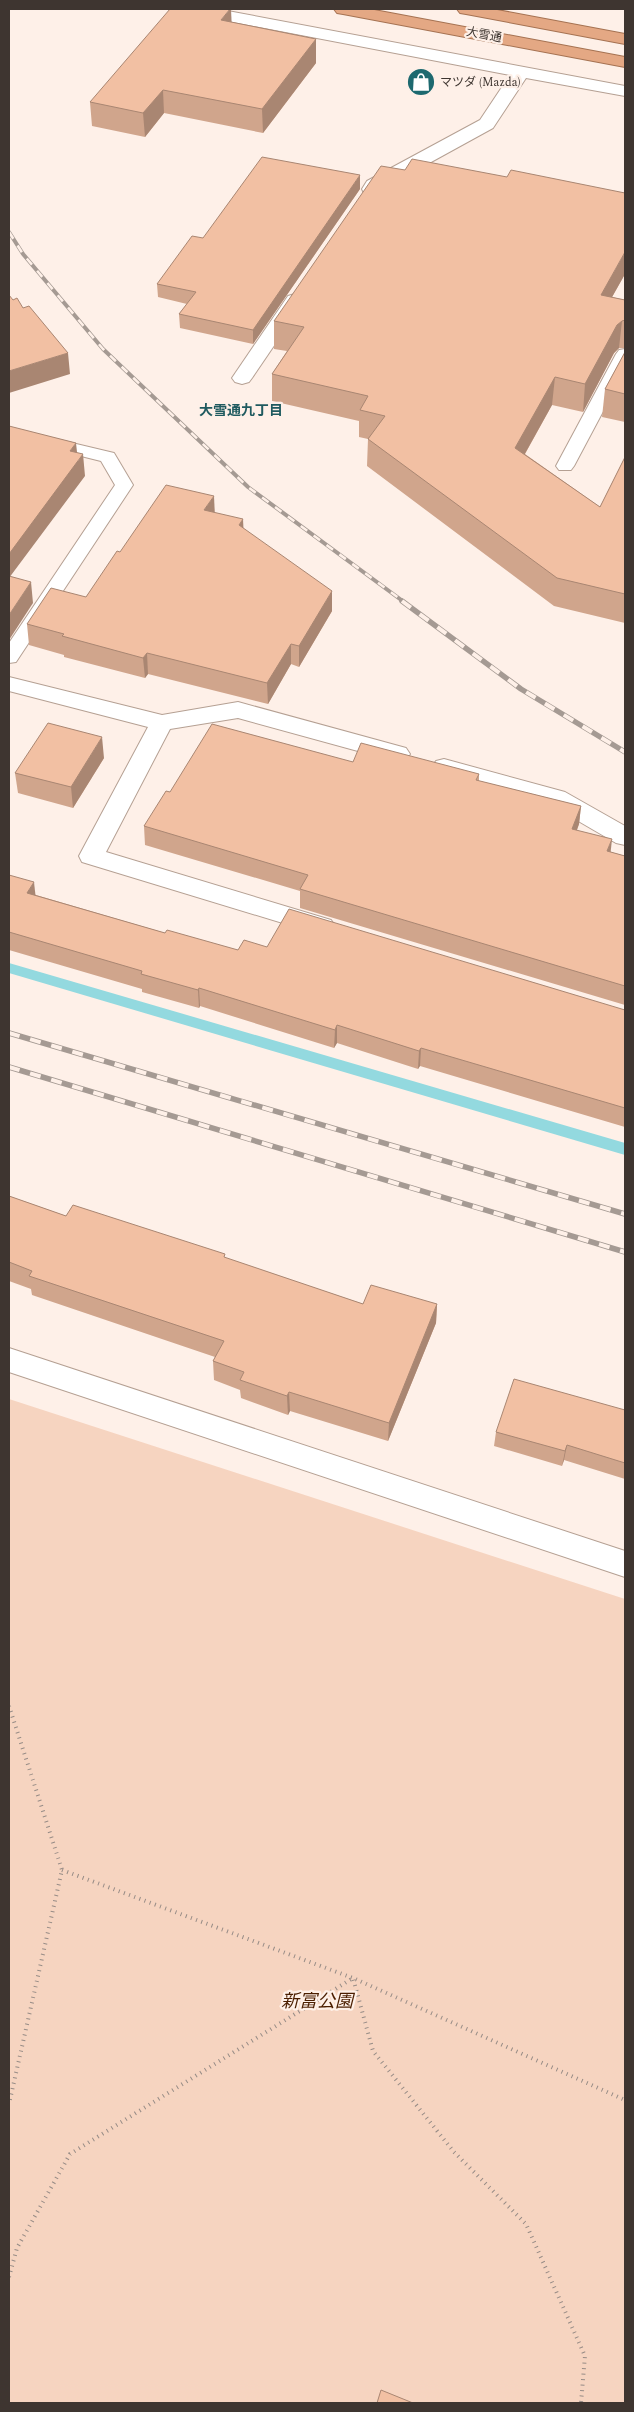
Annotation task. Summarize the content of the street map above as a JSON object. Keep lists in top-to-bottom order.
{
  "streets": {
    "highway": ["大雪通"]
  },
  "districts": ["大雪通九丁目"],
  "parks": ["新富公園"],
  "places": {
    "shop": ["マツダ (Mazda)"]
  }
}
